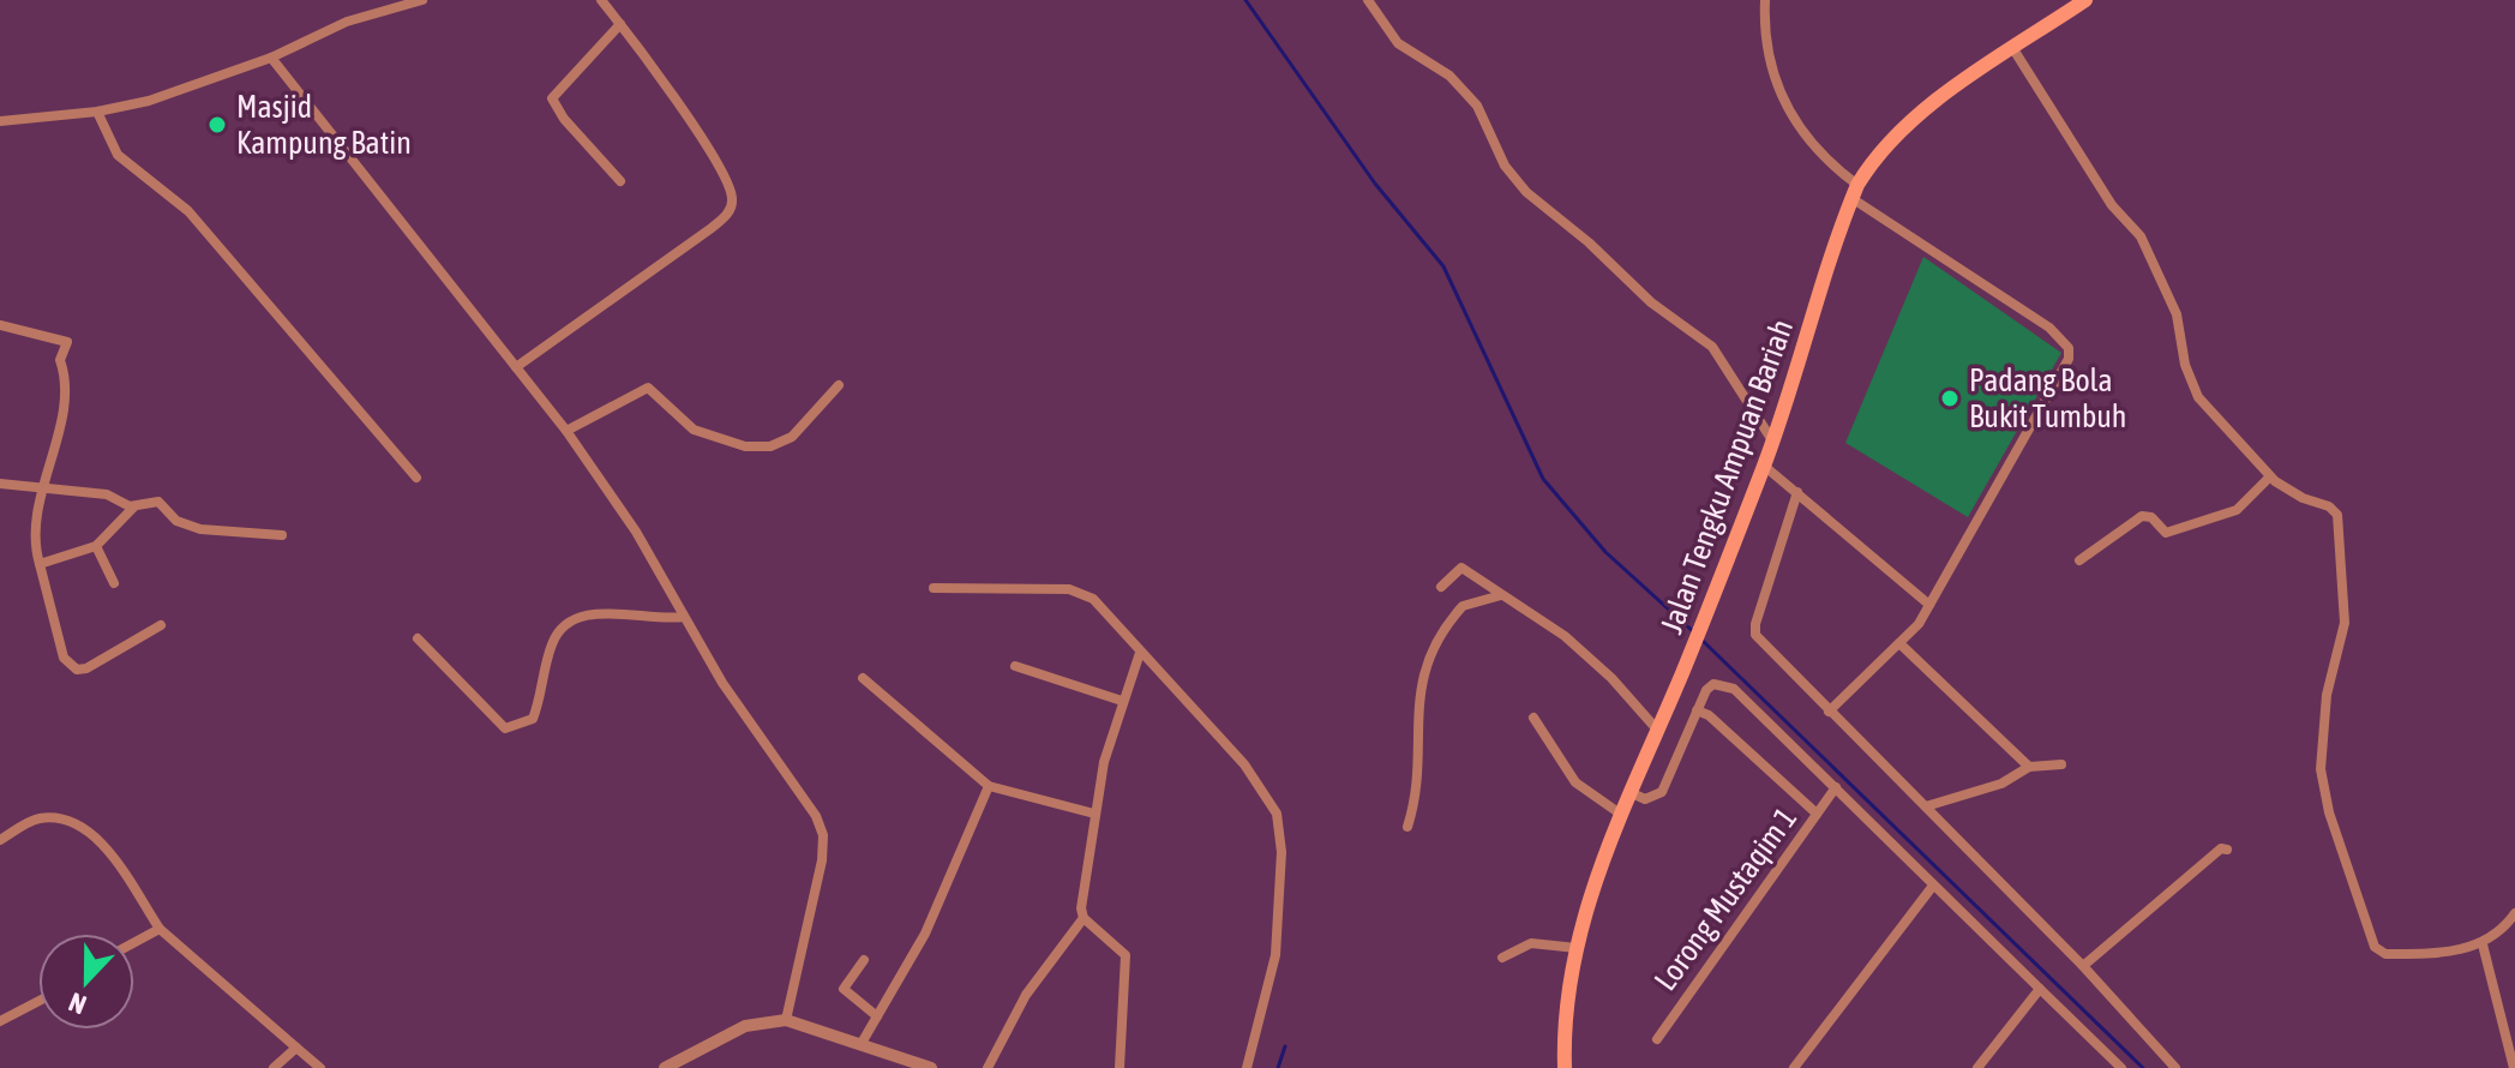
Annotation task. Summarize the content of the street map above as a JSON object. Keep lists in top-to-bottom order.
{
  "streets": {
    "main road": ["Jalan Tengku Ampuan Bariah"],
    "street": ["Lorong Mustaqim 1"]
  },
  "places": ["Masjid Kampung Batin", "Padang Bola Bukit Tumbuh"],
  "north": "bottom"
}
